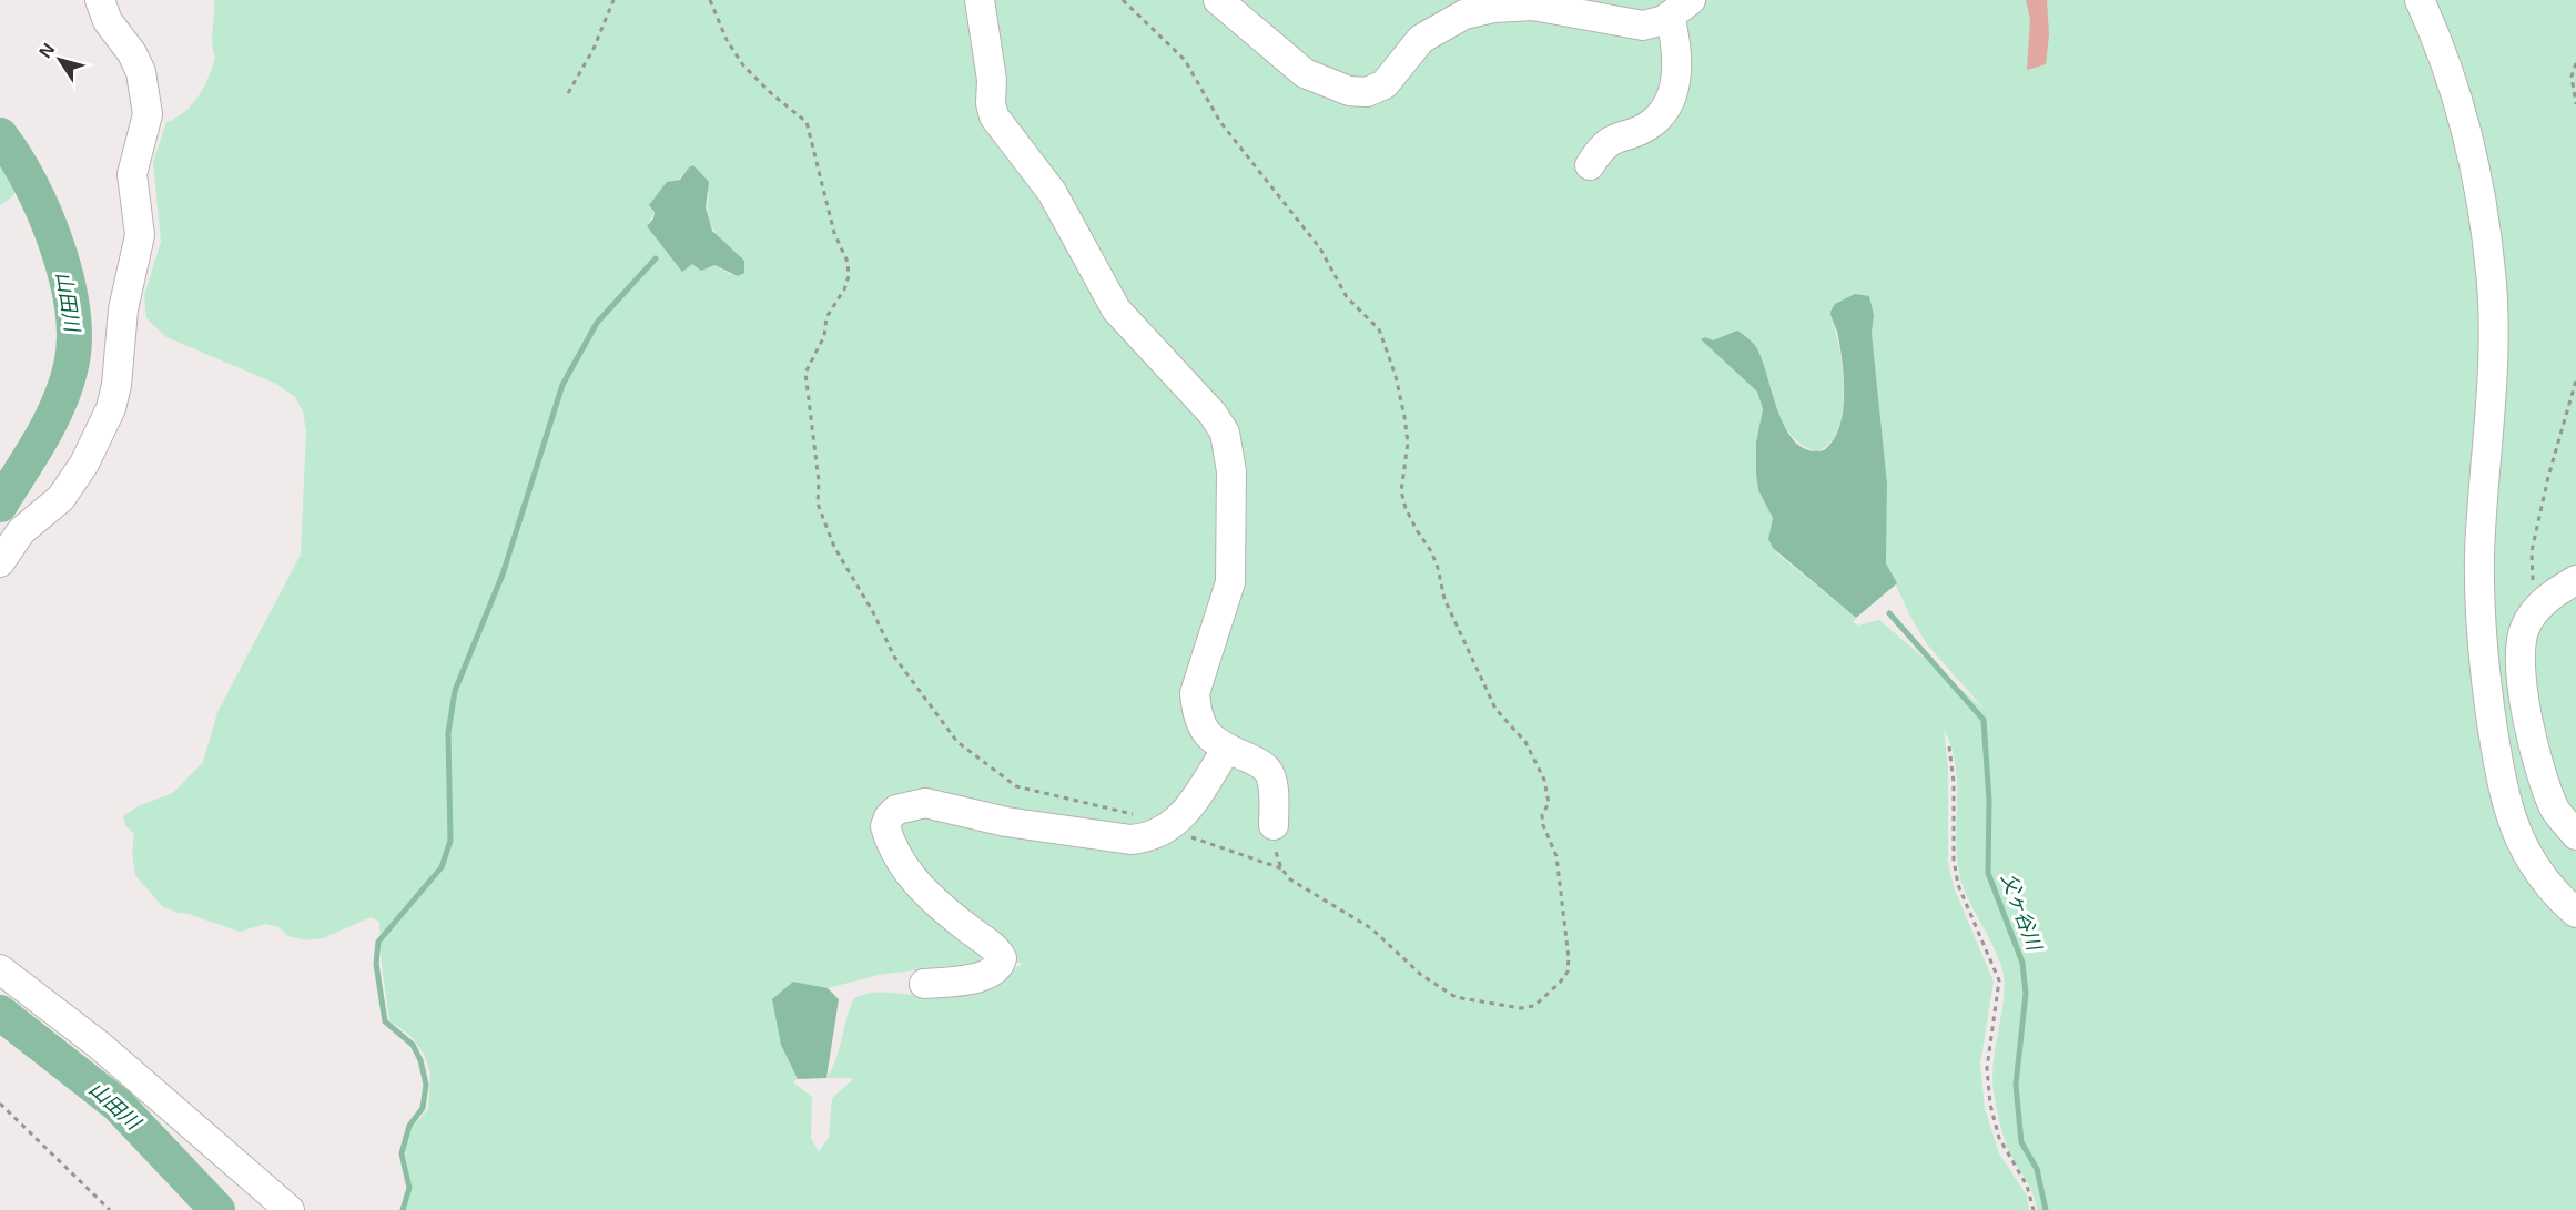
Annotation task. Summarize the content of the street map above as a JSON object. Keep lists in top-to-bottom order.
{
  "water": ["山田川", "父ヶ谷川"],
  "north": "top left"
}
